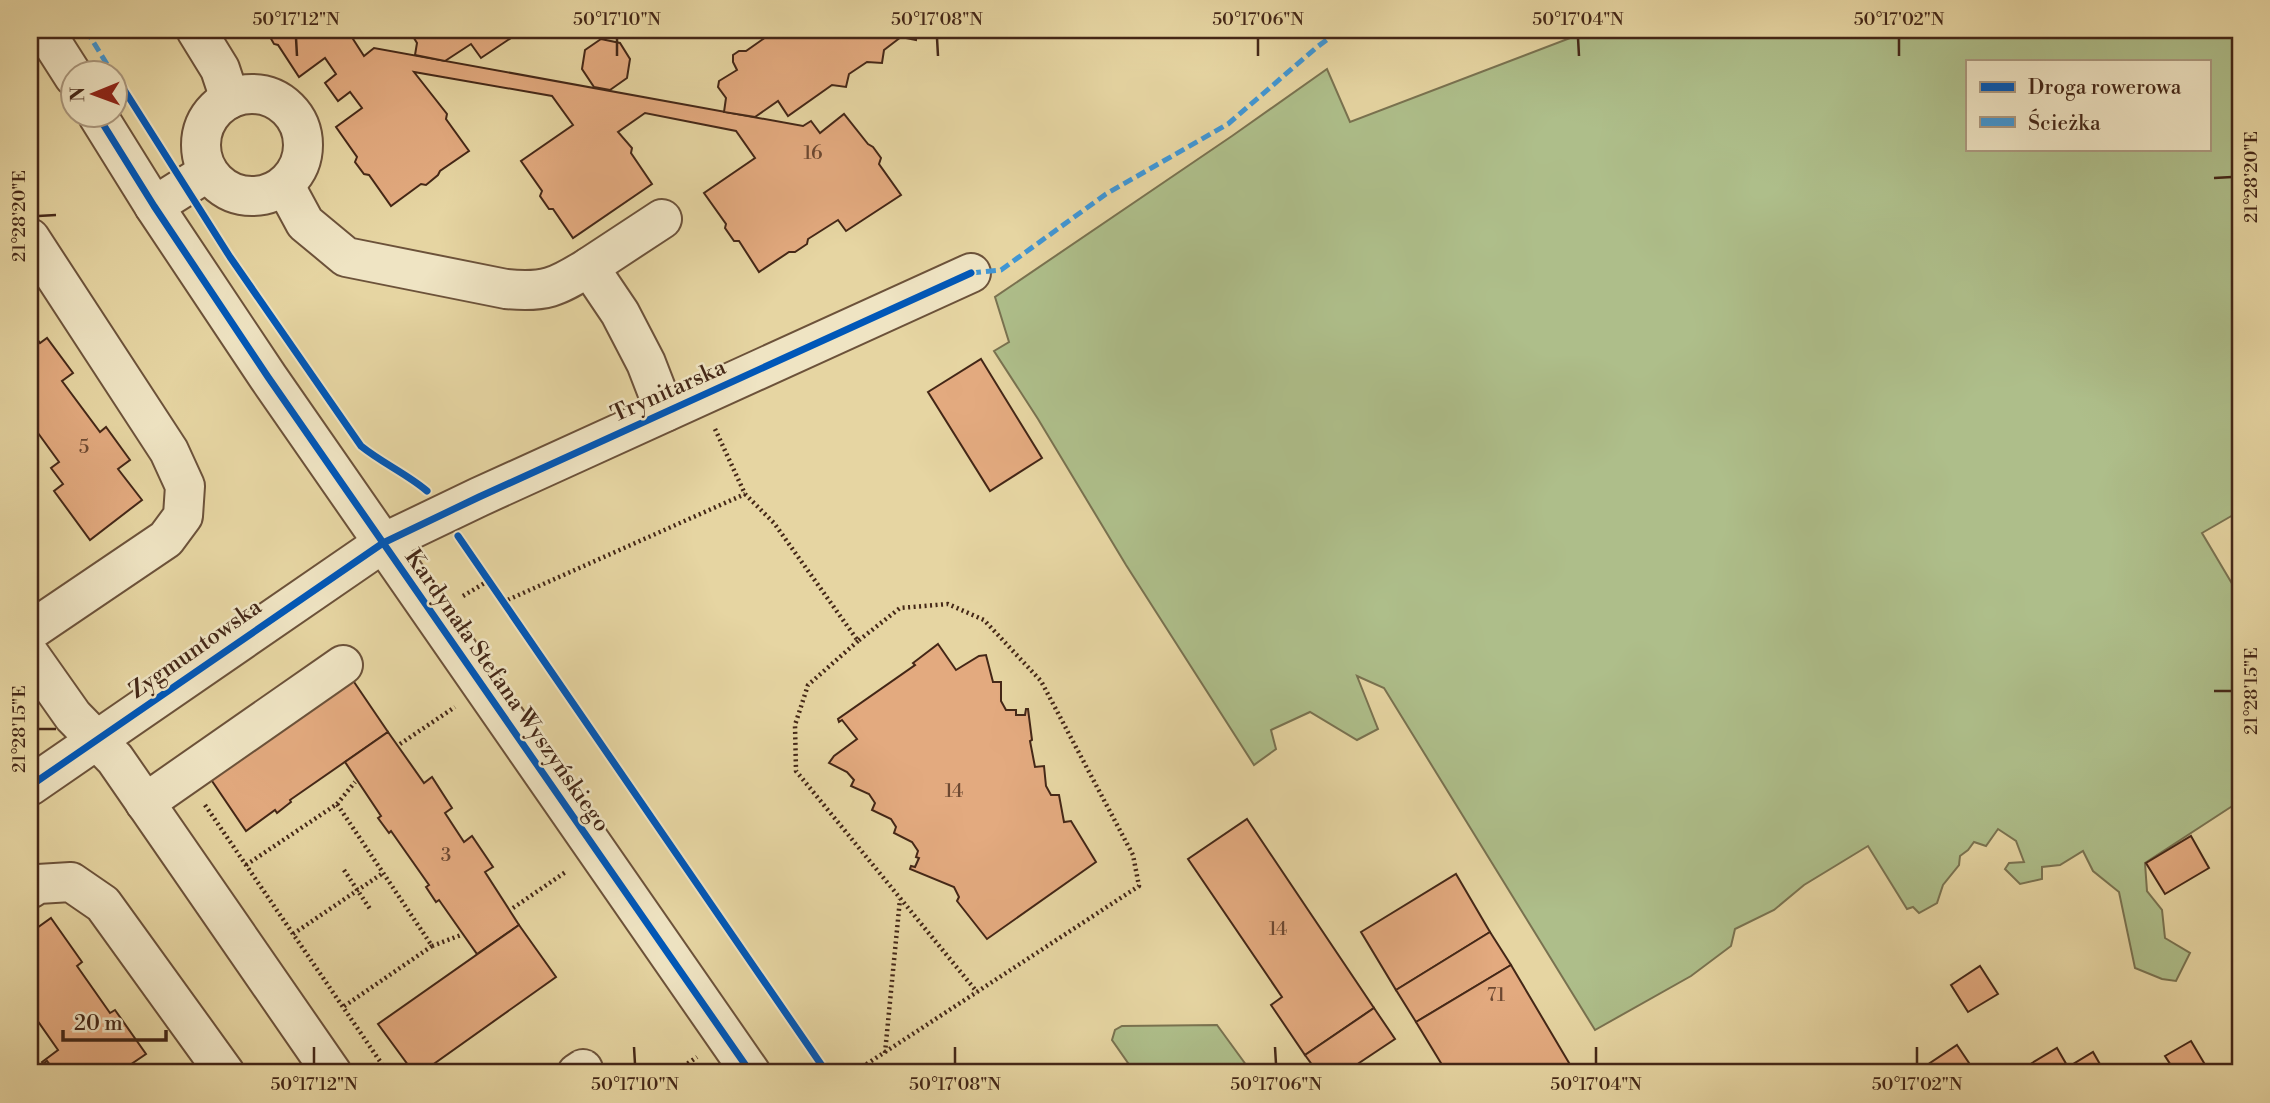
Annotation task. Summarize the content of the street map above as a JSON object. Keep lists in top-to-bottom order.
{
  "streets": {
    "street": ["Trynitarska", "Zygmuntowska", "Kardynała Stefana Wyszyńskiego"]
  },
  "crossings": [
    ["Trynitarska", "Zygmuntowska"],
    ["Trynitarska", "Kardynała Stefana Wyszyńskiego"],
    ["Zygmuntowska", "Kardynała Stefana Wyszyńskiego"]
  ],
  "house_numbers": [
    "16",
    "5",
    "14",
    "3",
    "14",
    "71"
  ],
  "legend": ["Droga rowerowa", "Ścieżka"],
  "scale_bar": "20 m",
  "north": "left",
  "coordinates": [
    "50°17'12\"N",
    "50°17'10\"N",
    "50°17'08\"N",
    "50°17'06\"N",
    "50°17'04\"N",
    "50°17'02\"N",
    "21°28'20\"E",
    "21°28'15\"E"
  ]
}
